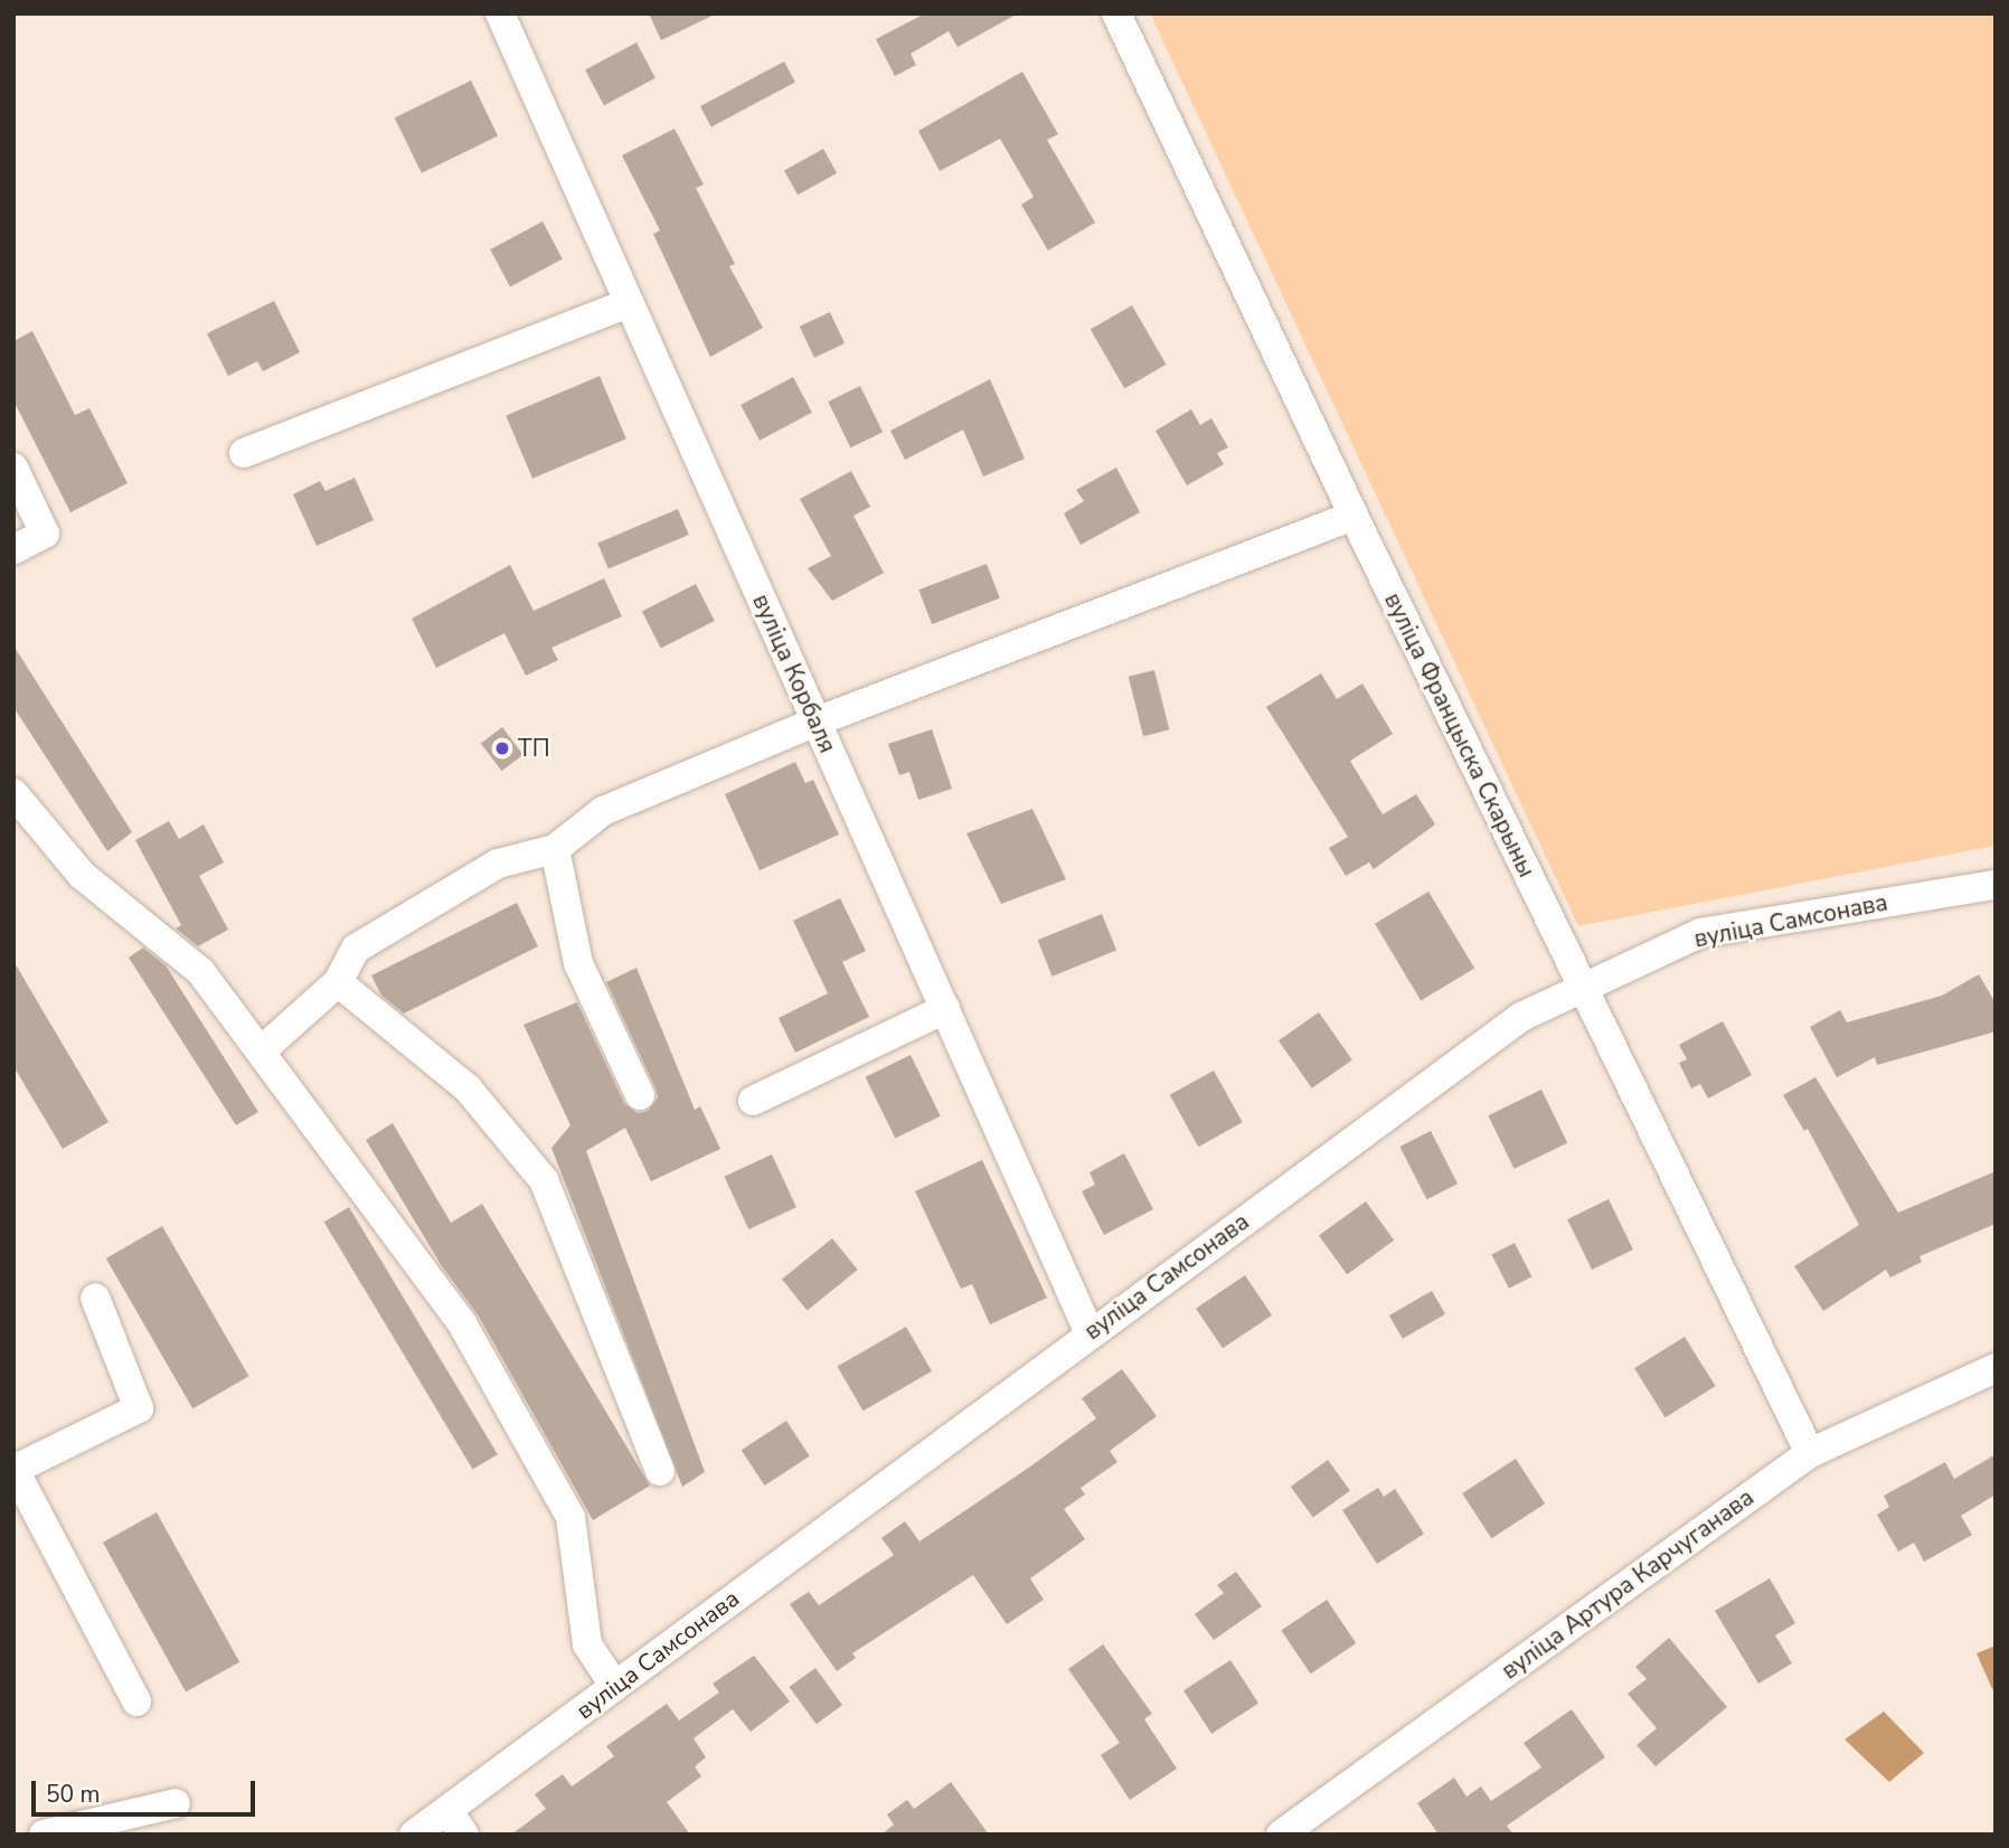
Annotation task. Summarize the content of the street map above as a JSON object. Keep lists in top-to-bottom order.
{
  "streets": {
    "street": [
      "вуліца Корбаля",
      "вуліца Францыска Скарыны",
      "вуліца Самсонава",
      "вуліца Артура Карчуганава"
    ]
  },
  "crossings": [
    ["вуліца Корбаля", "вуліца Самсонава"],
    ["вуліца Францыска Скарыны", "вуліца Самсонава"],
    ["вуліца Францыска Скарыны", "вуліца Артура Карчуганава"]
  ],
  "places": ["ТП"],
  "scale_bar": "50 m"
}
